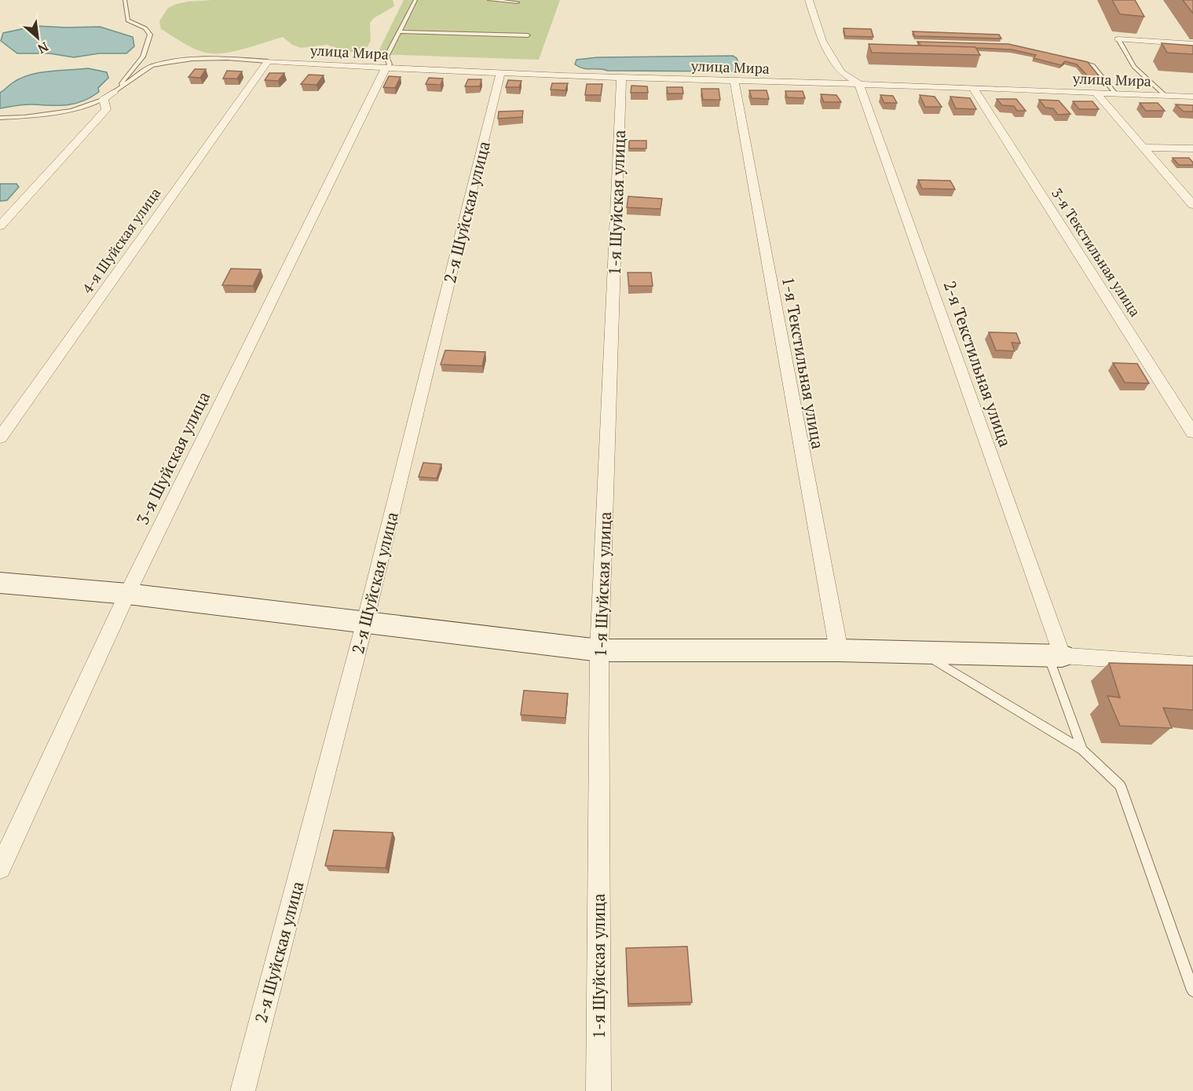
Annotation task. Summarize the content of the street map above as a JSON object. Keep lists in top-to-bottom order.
{
  "streets": {
    "street": [
      "улица Мира",
      "1-я Шуйская улица",
      "2-я Шуйская улица",
      "4-я Шуйская улица",
      "3-я Текстильная улица",
      "1-я Текстильная улица",
      "2-я Текстильная улица",
      "3-я Шуйская улица"
    ]
  },
  "crossings": [
    ["улица Мира", "1-я Шуйская улица"],
    ["улица Мира", "2-я Шуйская улица"],
    ["улица Мира", "4-я Шуйская улица"],
    ["улица Мира", "3-я Текстильная улица"],
    ["улица Мира", "1-я Текстильная улица"],
    ["улица Мира", "2-я Текстильная улица"],
    ["улица Мира", "3-я Шуйская улица"]
  ],
  "north": "bottom right"
}
